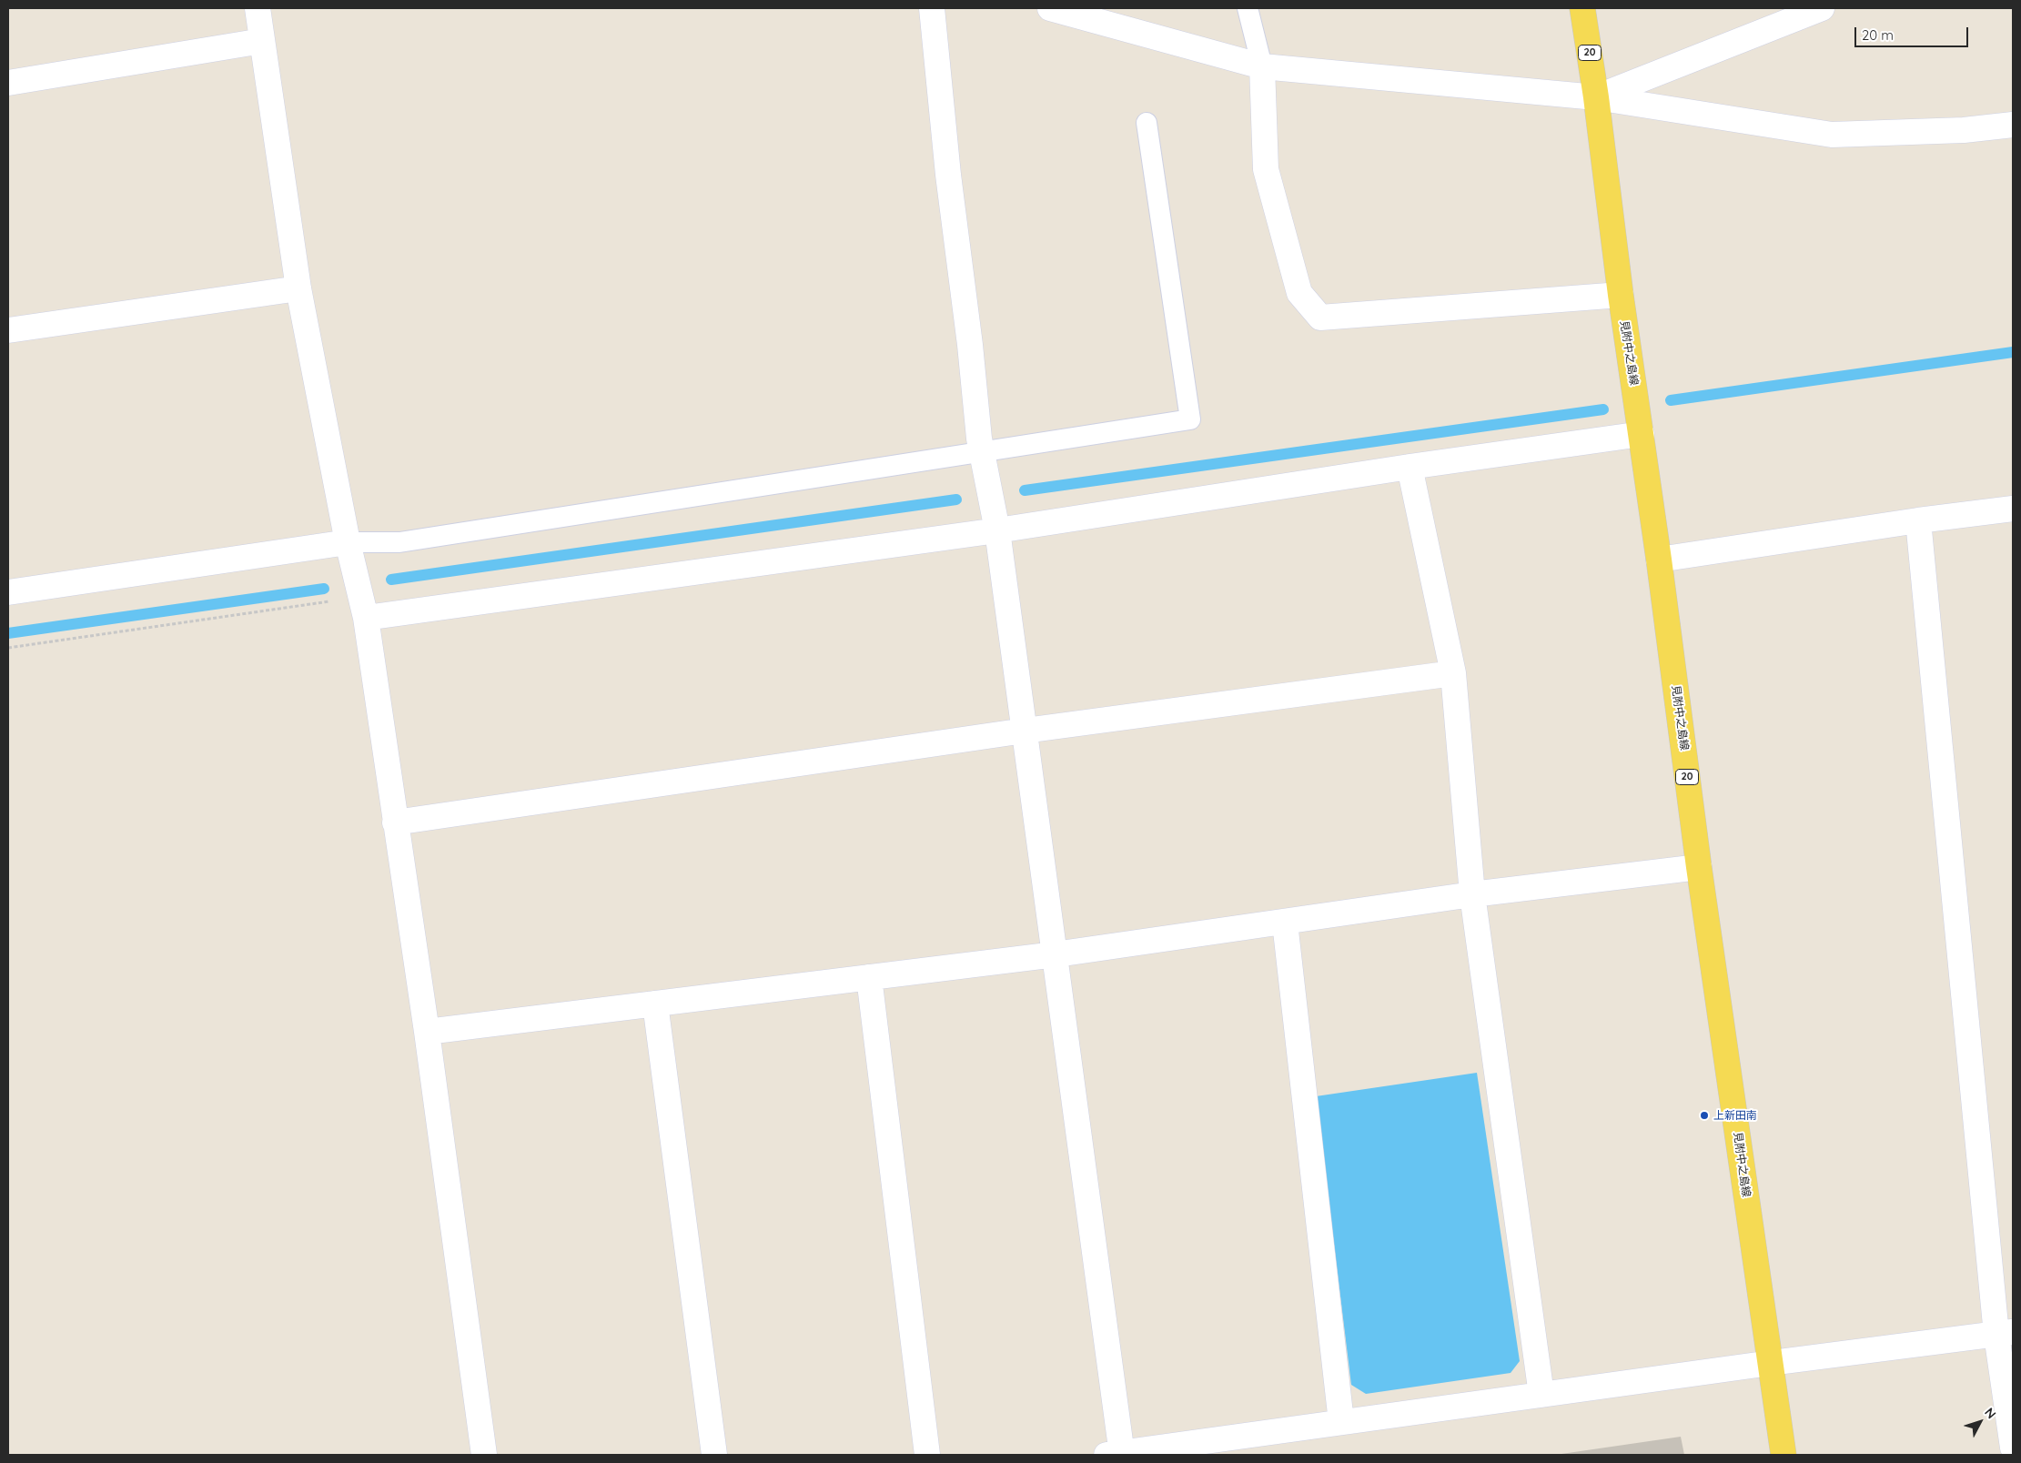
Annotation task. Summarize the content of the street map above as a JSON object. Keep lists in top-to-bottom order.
{
  "streets": {
    "main road": ["20", "見附中之島線"]
  },
  "places": ["上新田南"],
  "scale_bar": "20 m",
  "north": "top right"
}
